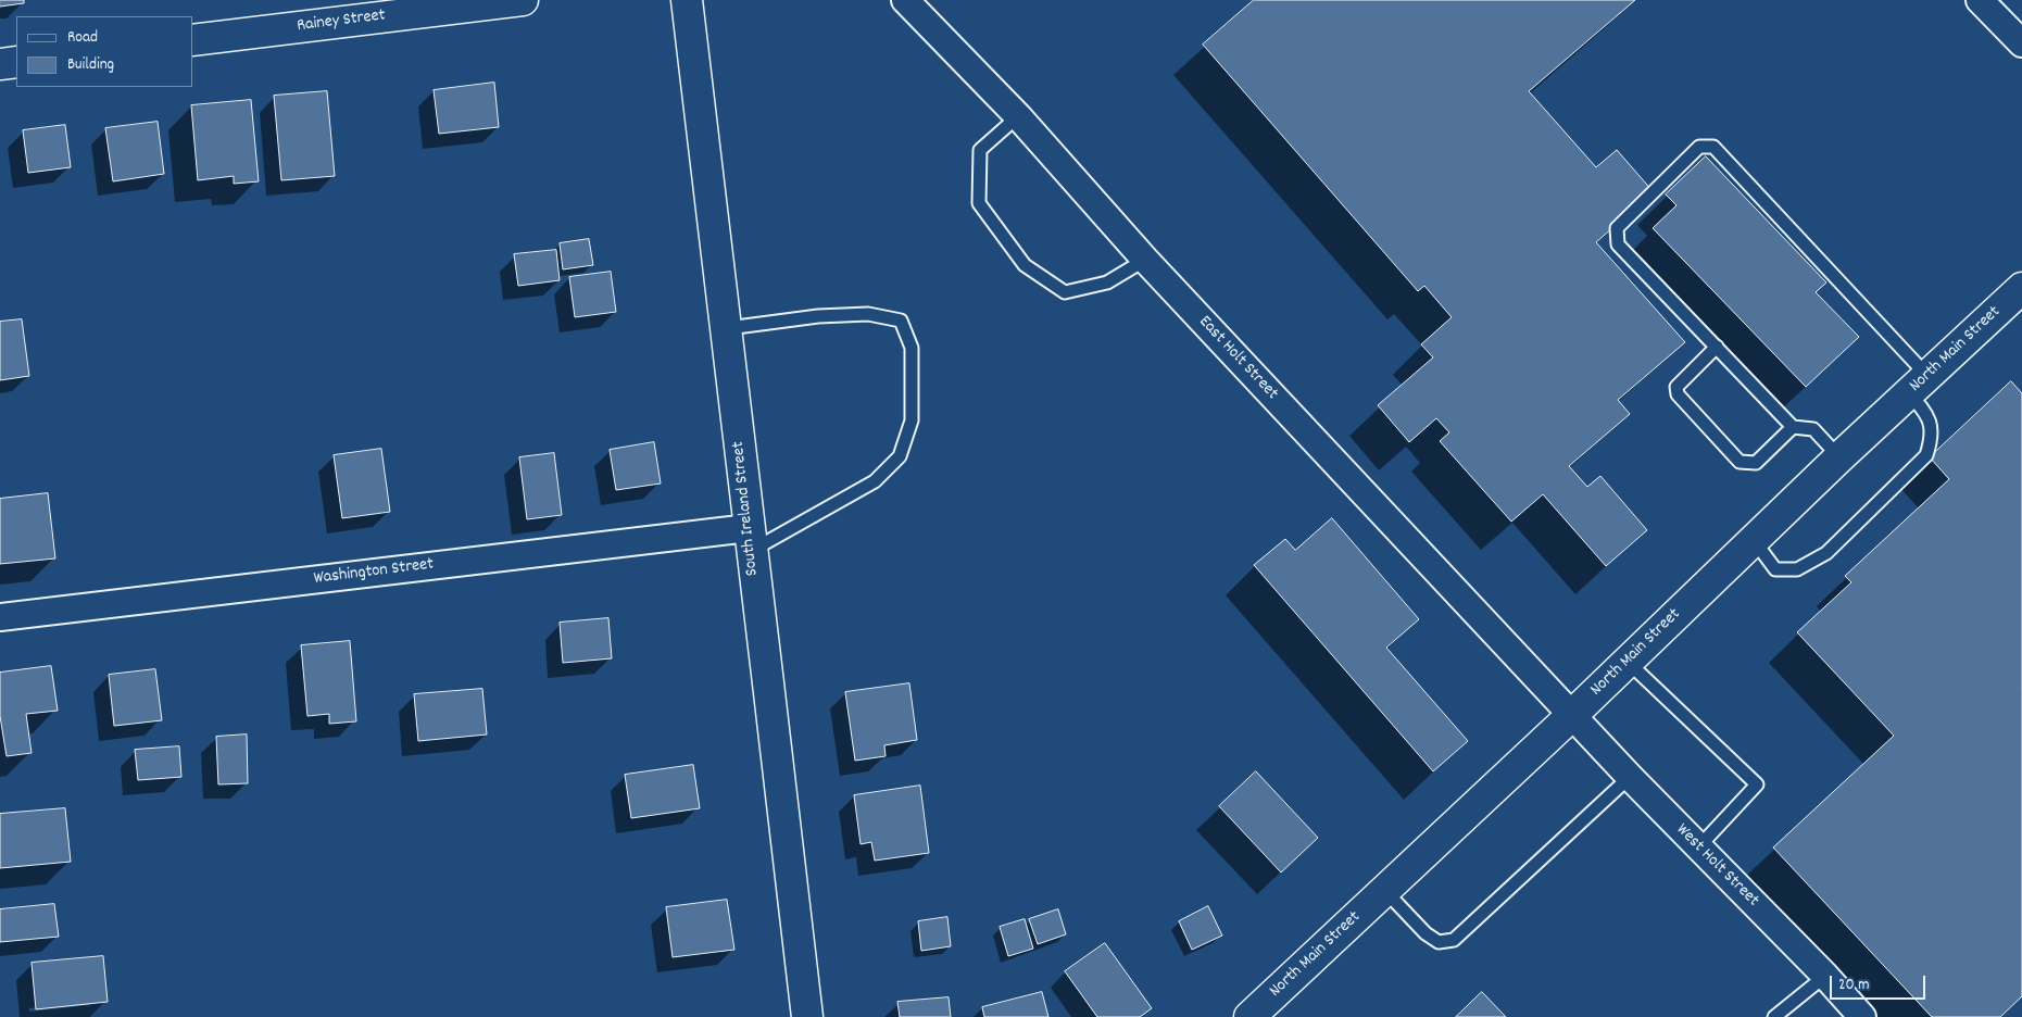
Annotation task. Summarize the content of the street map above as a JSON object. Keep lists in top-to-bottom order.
{
  "streets": {
    "street": [
      "Rainey Street",
      "North Main Street",
      "East Holt Street",
      "South Ireland Street",
      "Washington Street",
      "West Holt Street"
    ]
  },
  "crossings": [
    ["North Main Street", "East Holt Street"],
    ["North Main Street", "West Holt Street"],
    ["East Holt Street", "West Holt Street"],
    ["South Ireland Street", "Washington Street"]
  ],
  "legend": ["Road", "Building"],
  "scale_bar": "20 m"
}
